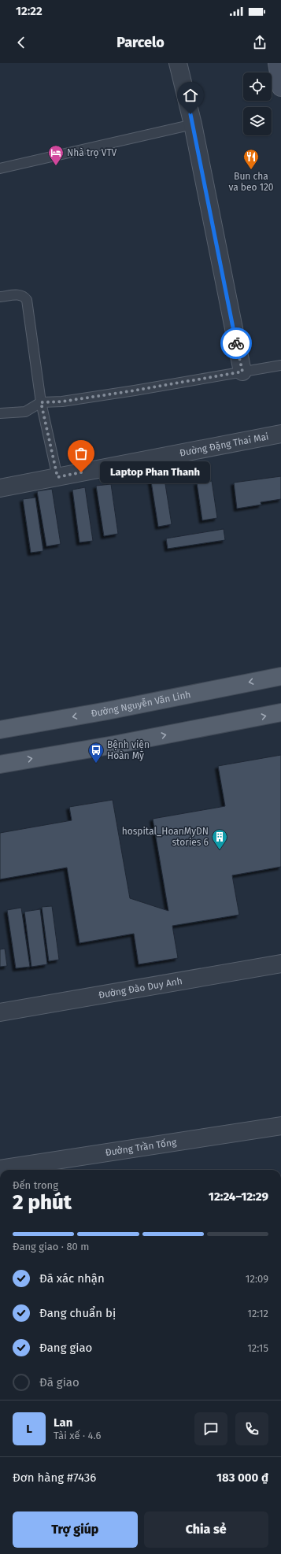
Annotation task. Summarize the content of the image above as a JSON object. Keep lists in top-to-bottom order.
{
  "streets": {
    "main road": ["Đường Nguyễn Văn Linh"],
    "street": ["Đường Đặng Thai Mai", "Đường Đào Duy Anh", "Đường Trần Tống"]
  },
  "places": {
    "hotel": ["Nhà trọ VTV"],
    "restaurant": ["Bun cha va beo 120"],
    "other": ["Laptop Phan Thanh"],
    "bus stop": ["Bệnh viện Hoàn Mỹ"],
    "building": ["hospital_HoanMyDN stories 6"]
  },
  "page": {
    "status": "12:22",
    "header": "Parcelo",
    "bubble": "Laptop Phan Thanh",
    "heading": ["2 phút", "Đến trong", "12:24–12:29"],
    "panel": [
      "Lan",
      "Tài xế · 4.6",
      "Đơn hàng #7436",
      "183 000 ₫"
    ],
    "bar": "Đang giao · 80 m",
    "list": [
      ["Đã xác nhận", "12:09"],
      ["Đang chuẩn bị", "12:12"],
      ["Đang giao", "12:15"],
      "Đã giao"
    ],
    "round": "L",
    "buttons": ["Trợ giúp", "Chia sẻ"]
  }
}
